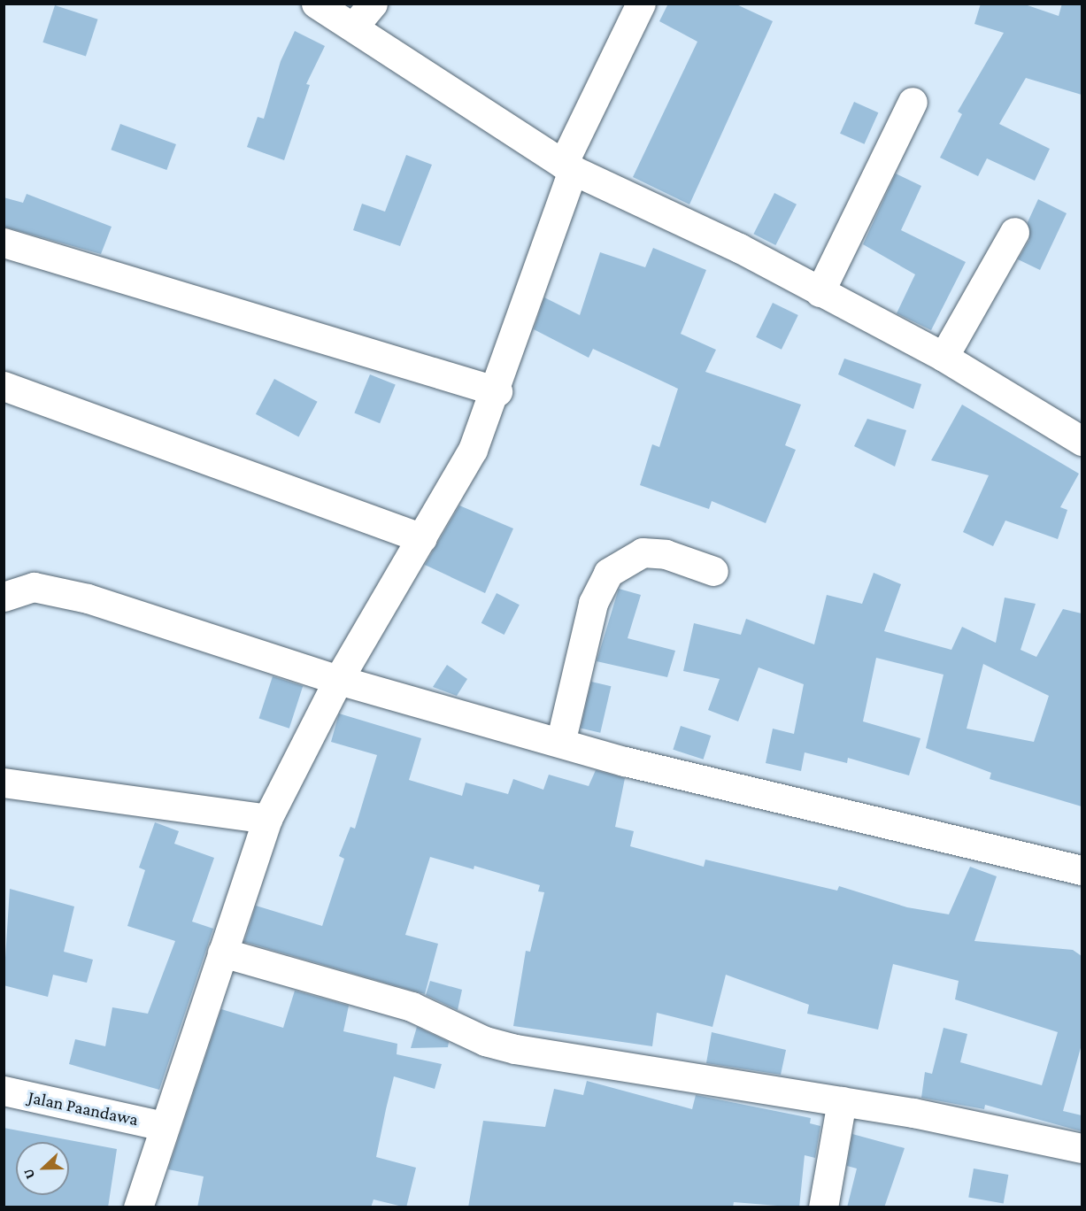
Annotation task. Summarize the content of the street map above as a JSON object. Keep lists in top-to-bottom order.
{
  "streets": {
    "street": ["Jalan Paandawa"]
  },
  "north": "left"
}
